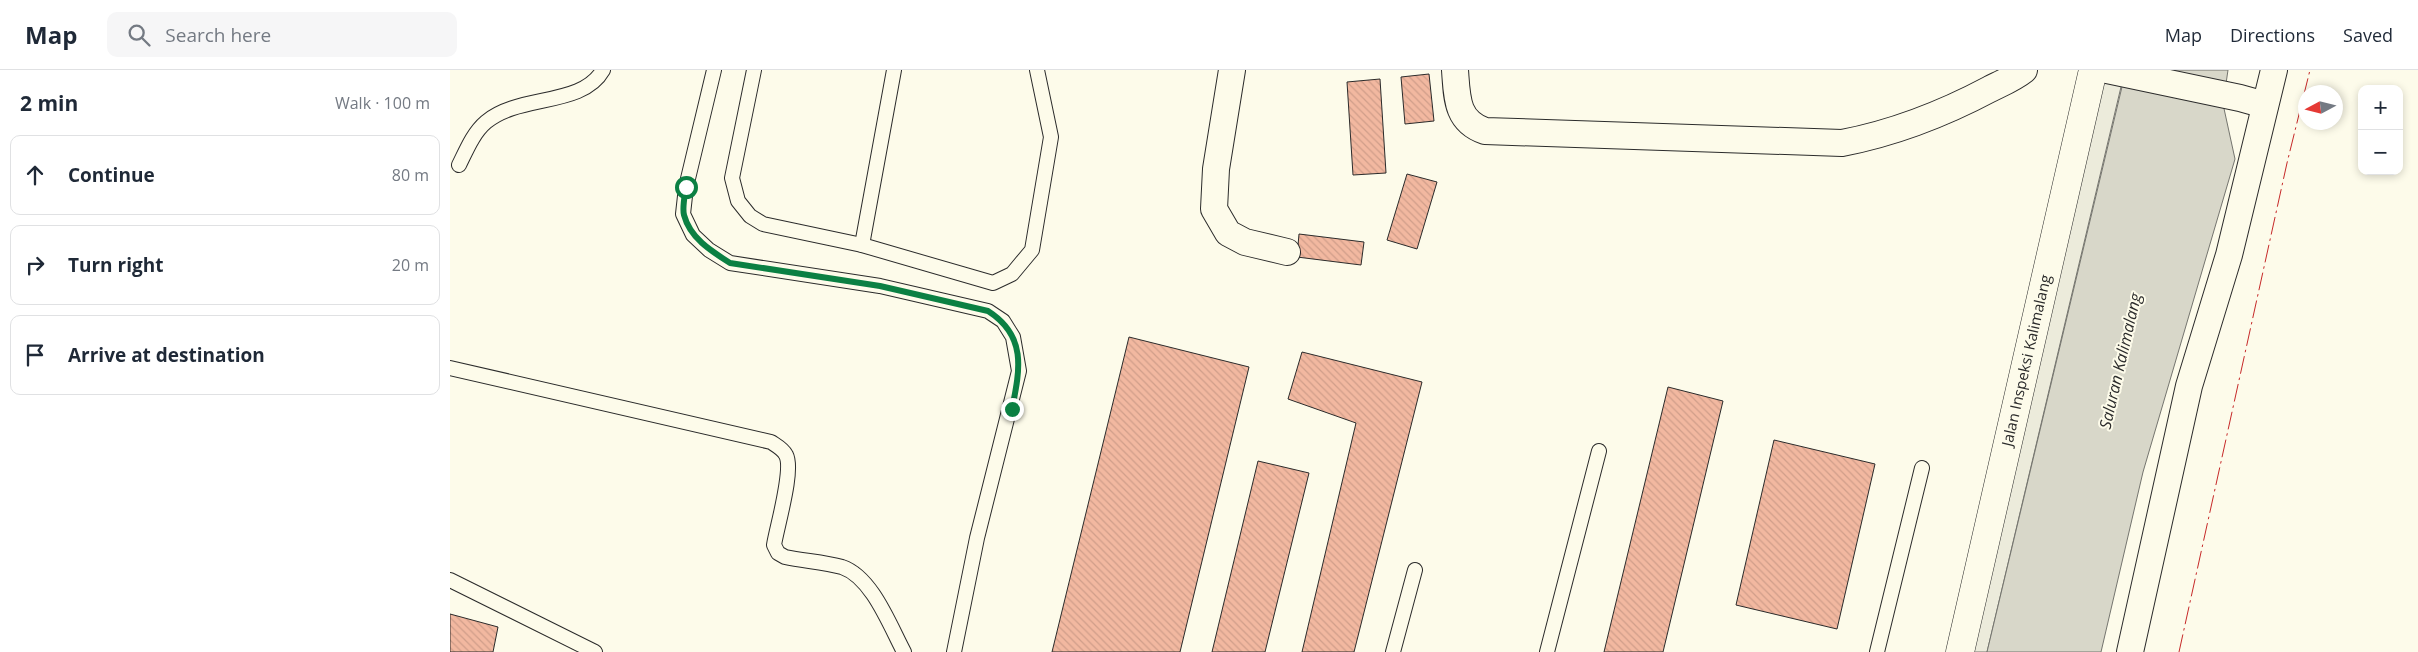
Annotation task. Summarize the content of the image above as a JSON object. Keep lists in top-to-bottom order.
{
  "streets": {
    "main road": ["Jalan Inspeksi Kalimalang"]
  },
  "water": ["Saluran Kalimalang"],
  "north": "left",
  "page": {
    "header": "Map",
    "search": "Search here",
    "nav": ["Map", "Directions", "Saved"],
    "heading": ["2 min", "Walk · 100 m"],
    "map_buttons": ["+", "−"],
    "list": [
      ["Continue", "80 m"],
      ["Turn right", "20 m"],
      "Arrive at destination"
    ]
  }
}
